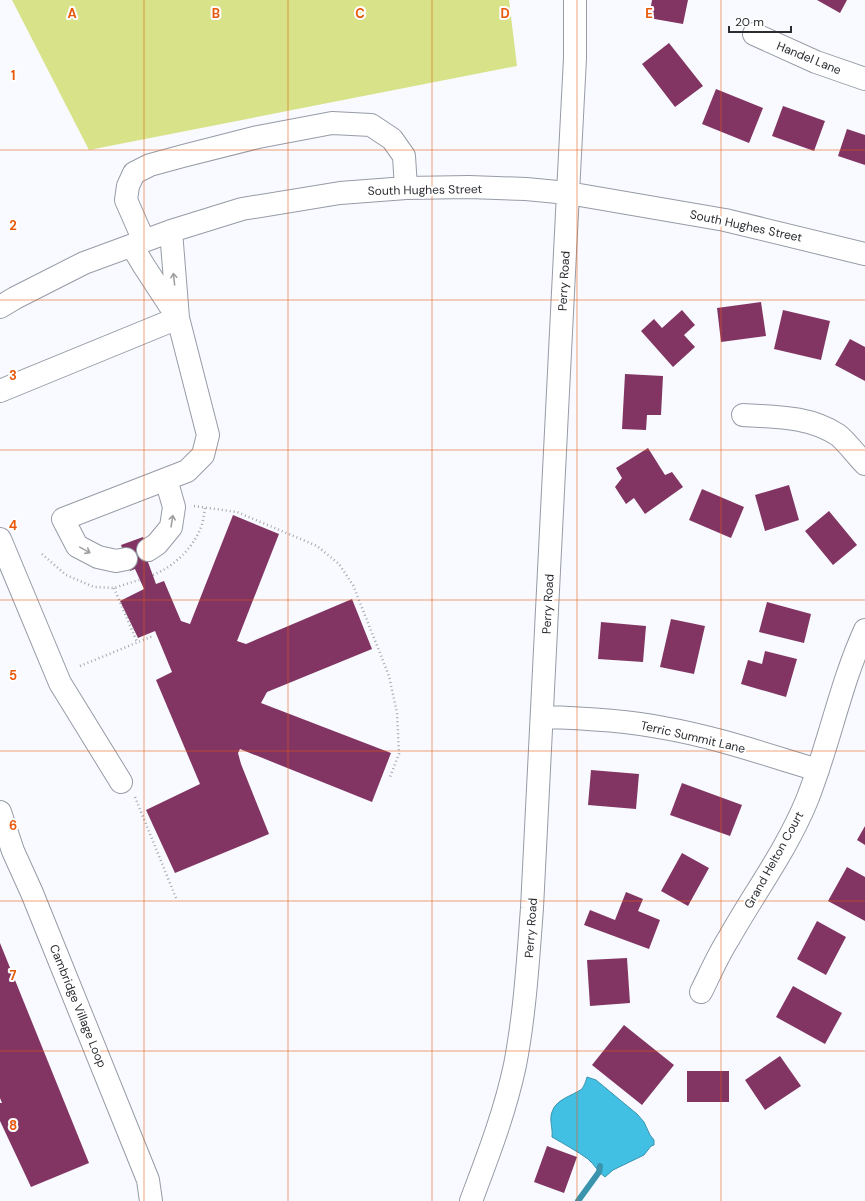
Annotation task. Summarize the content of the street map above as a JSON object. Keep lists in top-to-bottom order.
{
  "streets": {
    "street": [
      "Handel Lane",
      "South Hughes Street",
      "Perry Road",
      "Terric Summit Lane",
      "Grand Helton Court",
      "Cambridge Village Loop"
    ]
  },
  "crossings": [
    ["South Hughes Street", "Perry Road"],
    ["Perry Road", "Terric Summit Lane"],
    ["Terric Summit Lane", "Grand Helton Court"]
  ],
  "scale_bar": "20 m",
  "grid": {
    "columns": [
      "A",
      "B",
      "C",
      "D",
      "E"
    ],
    "rows": [
      "1",
      "2",
      "3",
      "4",
      "5",
      "6",
      "7",
      "8"
    ]
  }
}
